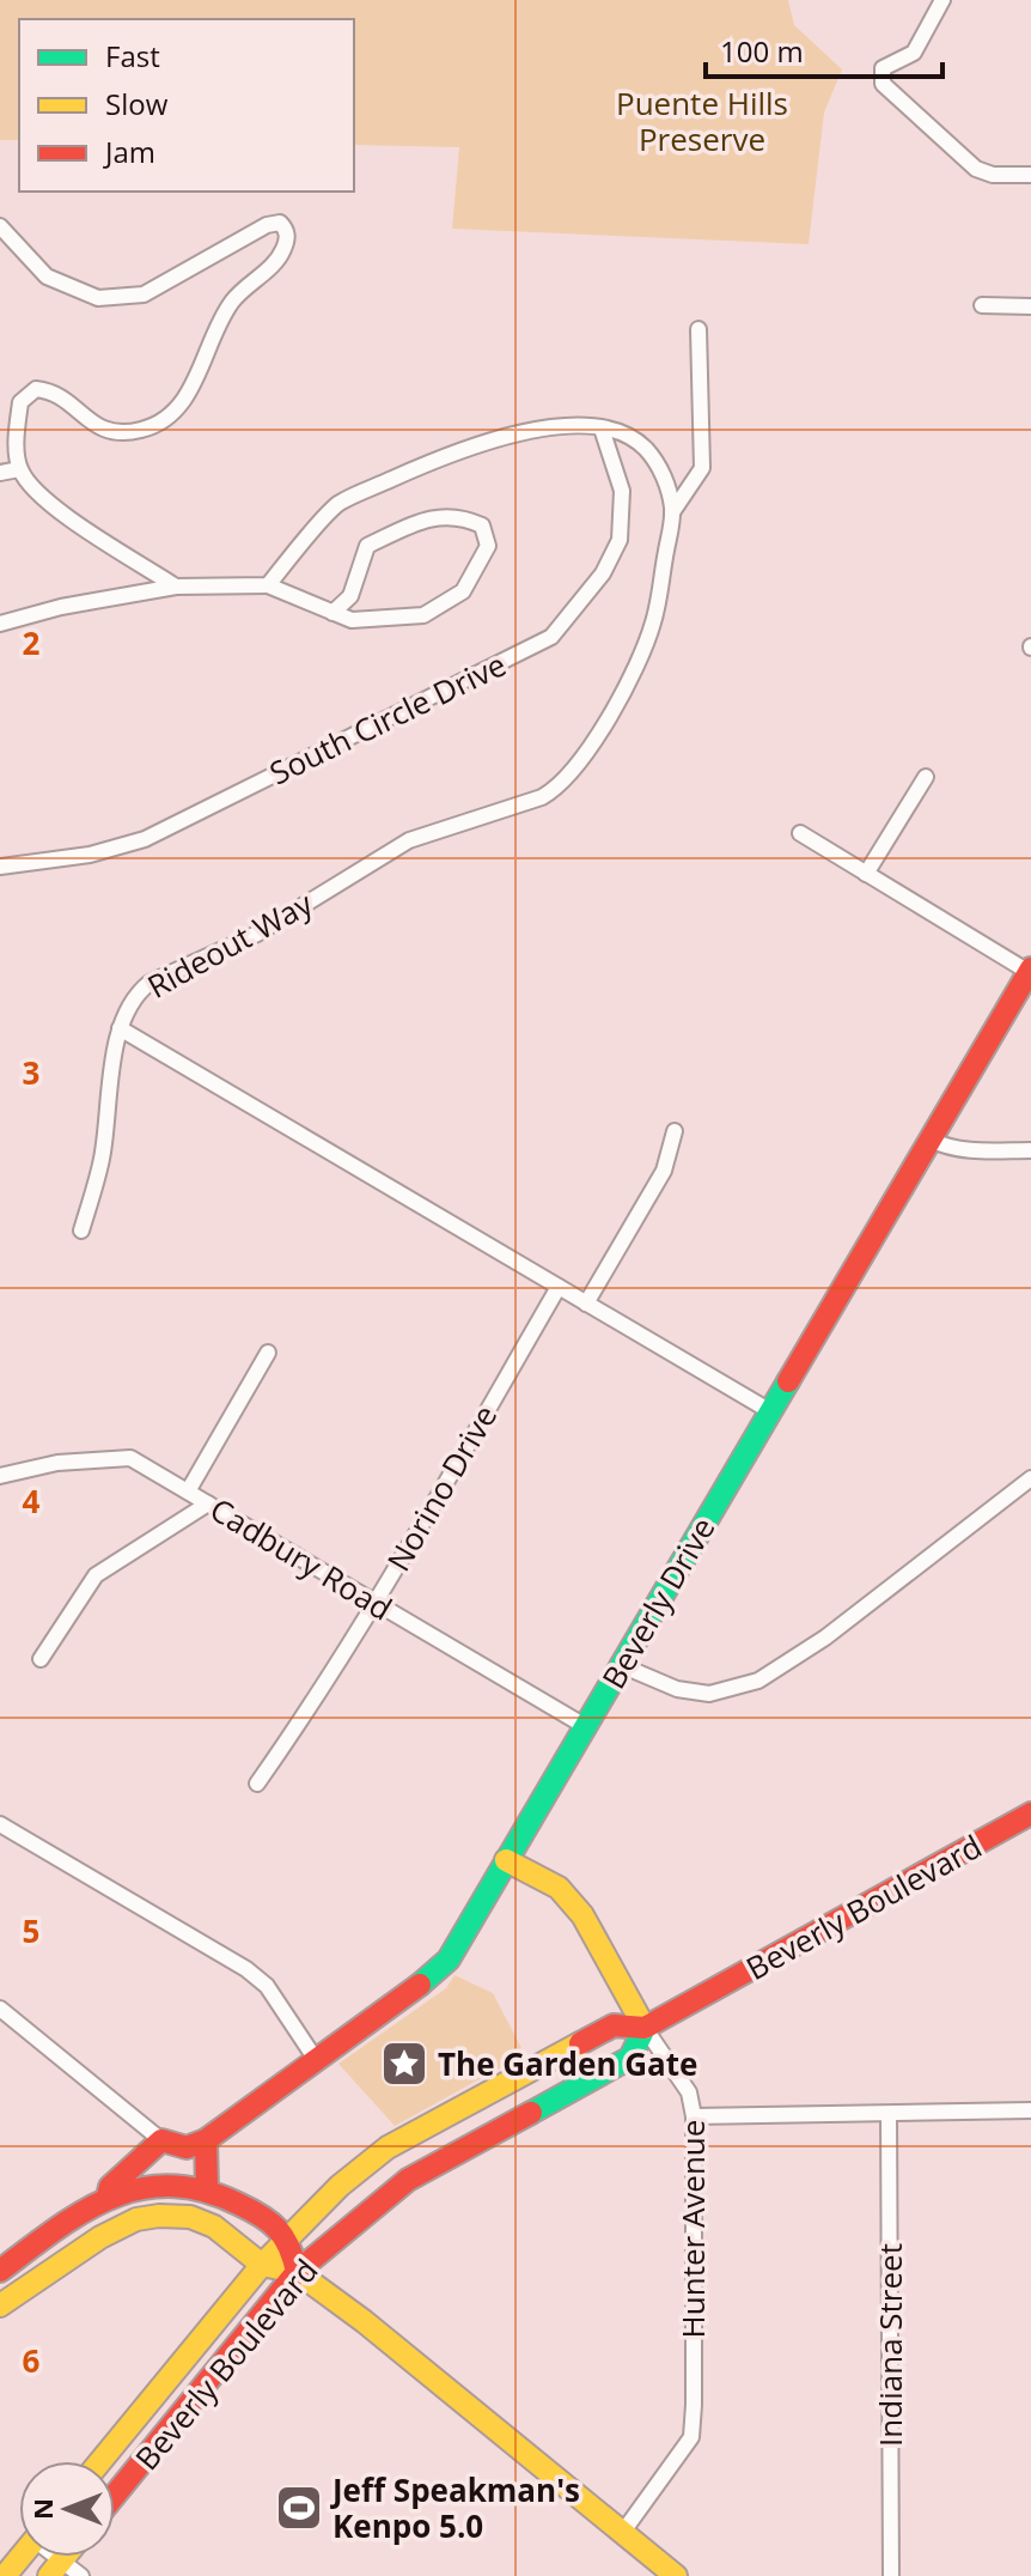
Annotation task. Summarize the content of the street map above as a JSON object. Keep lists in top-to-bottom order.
{
  "streets": {
    "main road": ["Beverly Drive", "Beverly Boulevard", "Hunter Avenue"],
    "street": [
      "South Circle Drive",
      "Rideout Way",
      "Norino Drive",
      "Cadbury Road",
      "Indiana Street"
    ]
  },
  "crossings": [
    ["Rideout Way", "Norino Drive"],
    ["Rideout Way", "Beverly Drive"],
    ["Norino Drive", "Cadbury Road"],
    ["Cadbury Road", "Beverly Drive"],
    ["Beverly Drive", "Hunter Avenue"],
    ["Beverly Boulevard", "Hunter Avenue"]
  ],
  "parks": ["Puente Hills Preserve"],
  "places": {
    "place": ["The Garden Gate"],
    "sports": ["Jeff Speakman's Kenpo 5.0"]
  },
  "legend": ["Fast", "Slow", "Jam"],
  "scale_bar": "100 m",
  "north": "left",
  "grid": {
    "rows": [
      "2",
      "3",
      "4",
      "5",
      "6"
    ]
  }
}
